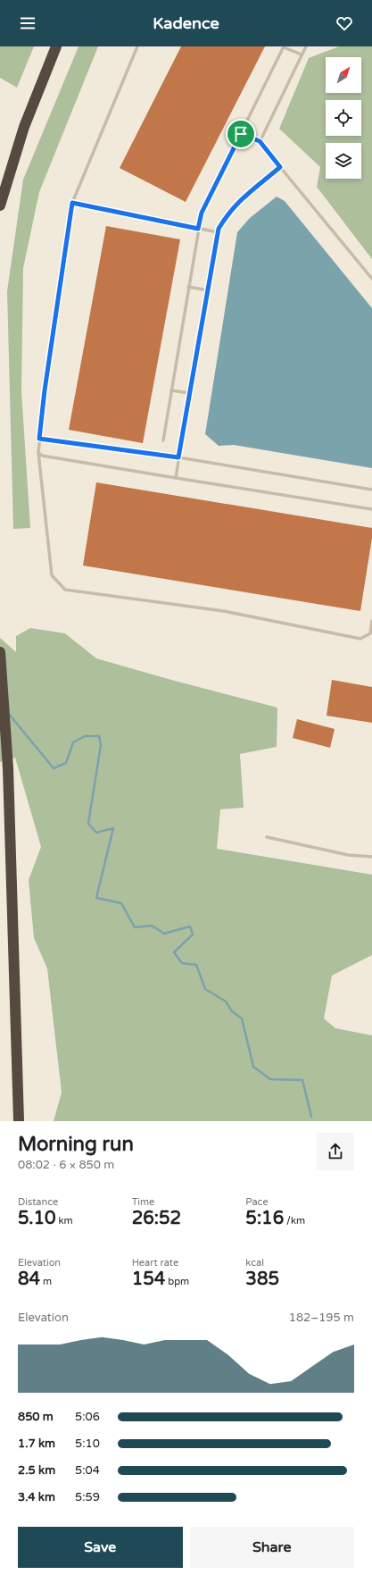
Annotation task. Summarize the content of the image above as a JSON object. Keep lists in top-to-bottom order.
{
  "north": "top right",
  "page": {
    "header": "Kadence",
    "heading": ["Morning run", "08:02 · 6 × 850 m"],
    "stats": [
      ["Distance", "5.10 km"],
      ["Time", "26:52"],
      ["Pace", "5:16 /km"],
      ["Elevation", "84 m"],
      ["Heart rate", "154 bpm"],
      ["kcal", "385"]
    ],
    "chart": ["Elevation", "182–195 m"],
    "list": [
      {
        "name": "850 m",
        "note": "5:06"
      },
      {
        "name": "1.7 km",
        "note": "5:10"
      },
      {
        "name": "2.5 km",
        "note": "5:04"
      },
      {
        "name": "3.4 km",
        "note": "5:59"
      }
    ],
    "buttons": ["Save", "Share"]
  }
}
